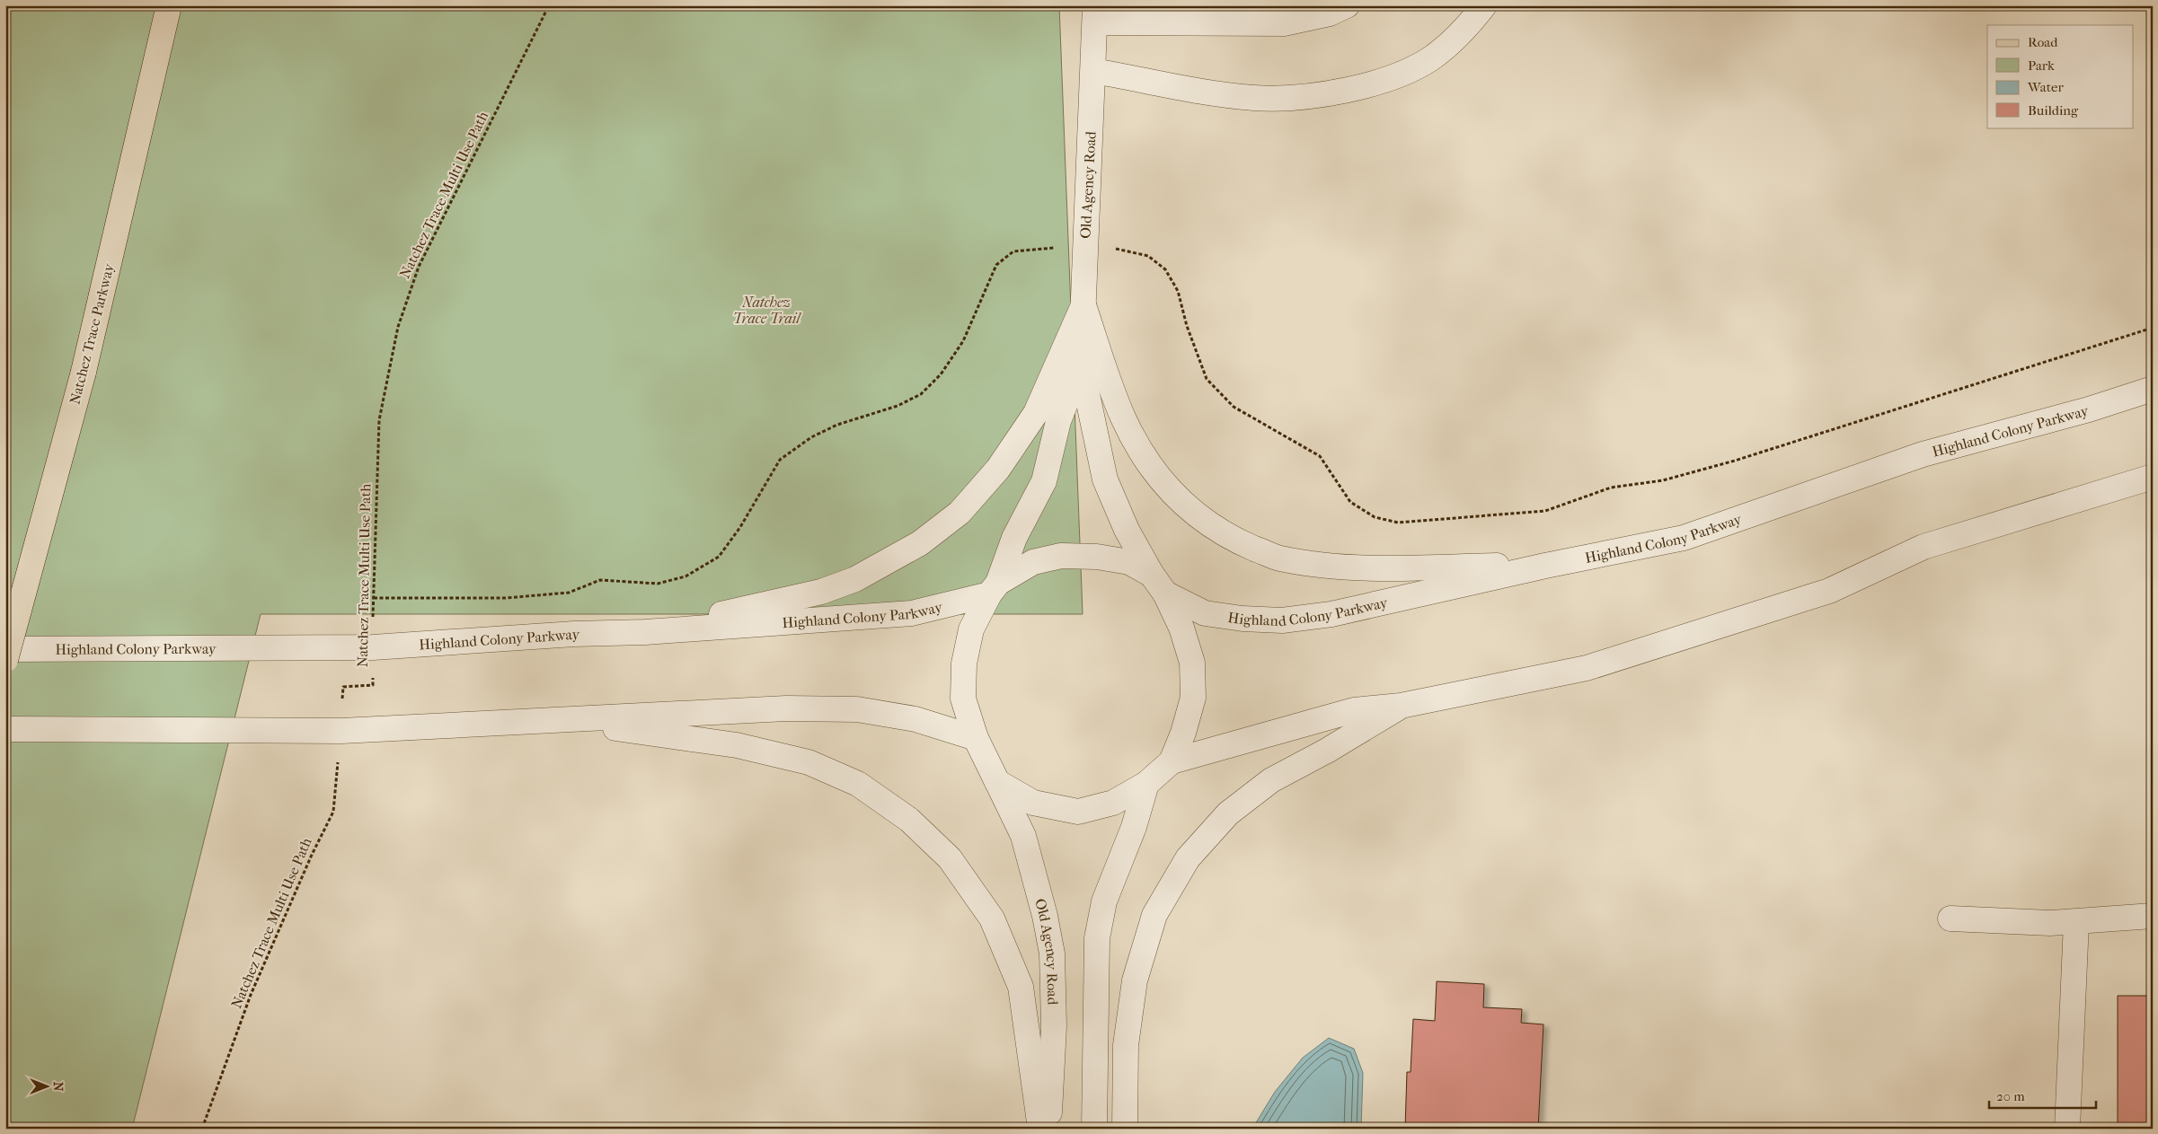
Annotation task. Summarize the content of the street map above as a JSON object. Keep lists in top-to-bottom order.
{
  "streets": {
    "main road": ["Natchez Trace Parkway"],
    "street": ["Old Agency Road", "Highland Colony Parkway"],
    "path": ["Natchez Trace Multi Use Path"]
  },
  "crossings": [
    ["Old Agency Road", "Highland Colony Parkway"],
    ["Natchez Trace Multi Use Path", "Highland Colony Parkway"]
  ],
  "parks": ["Natchez Trace Trail"],
  "legend": [
    "Road",
    "Park",
    "Water",
    "Building"
  ],
  "scale_bar": "20 m",
  "north": "right"
}
